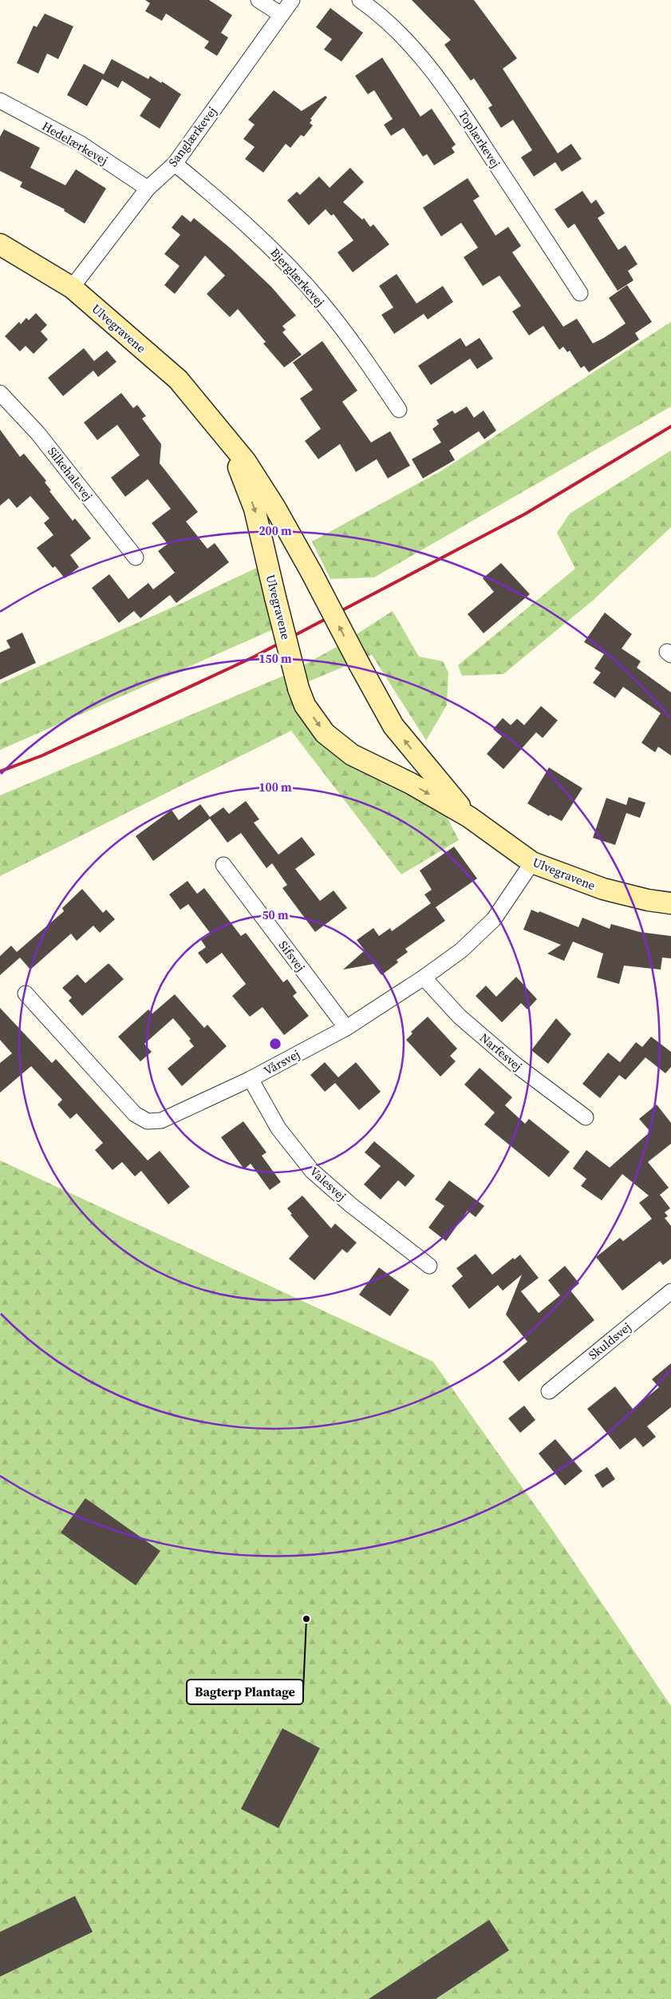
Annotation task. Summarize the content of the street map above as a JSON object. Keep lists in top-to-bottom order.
{
  "streets": {
    "street": [
      "Sanglærkevej",
      "Toplærkevej",
      "Hedelærkevej",
      "Bjerglærkevej",
      "Ulvegravene",
      "Silkehalevej",
      "Sifsvej",
      "Narfesvej",
      "Vårsvej",
      "Valesvej",
      "Skuldsvej"
    ]
  },
  "crossings": [
    ["Sanglærkevej", "Hedelærkevej"],
    ["Sanglærkevej", "Bjerglærkevej"],
    ["Sanglærkevej", "Ulvegravene"],
    ["Ulvegravene", "Vårsvej"],
    ["Sifsvej", "Vårsvej"],
    ["Narfesvej", "Vårsvej"],
    ["Vårsvej", "Valesvej"]
  ],
  "places": ["Bagterp Plantage"],
  "rings": [
    "200 m",
    "150 m",
    "100 m",
    "50 m"
  ]
}
